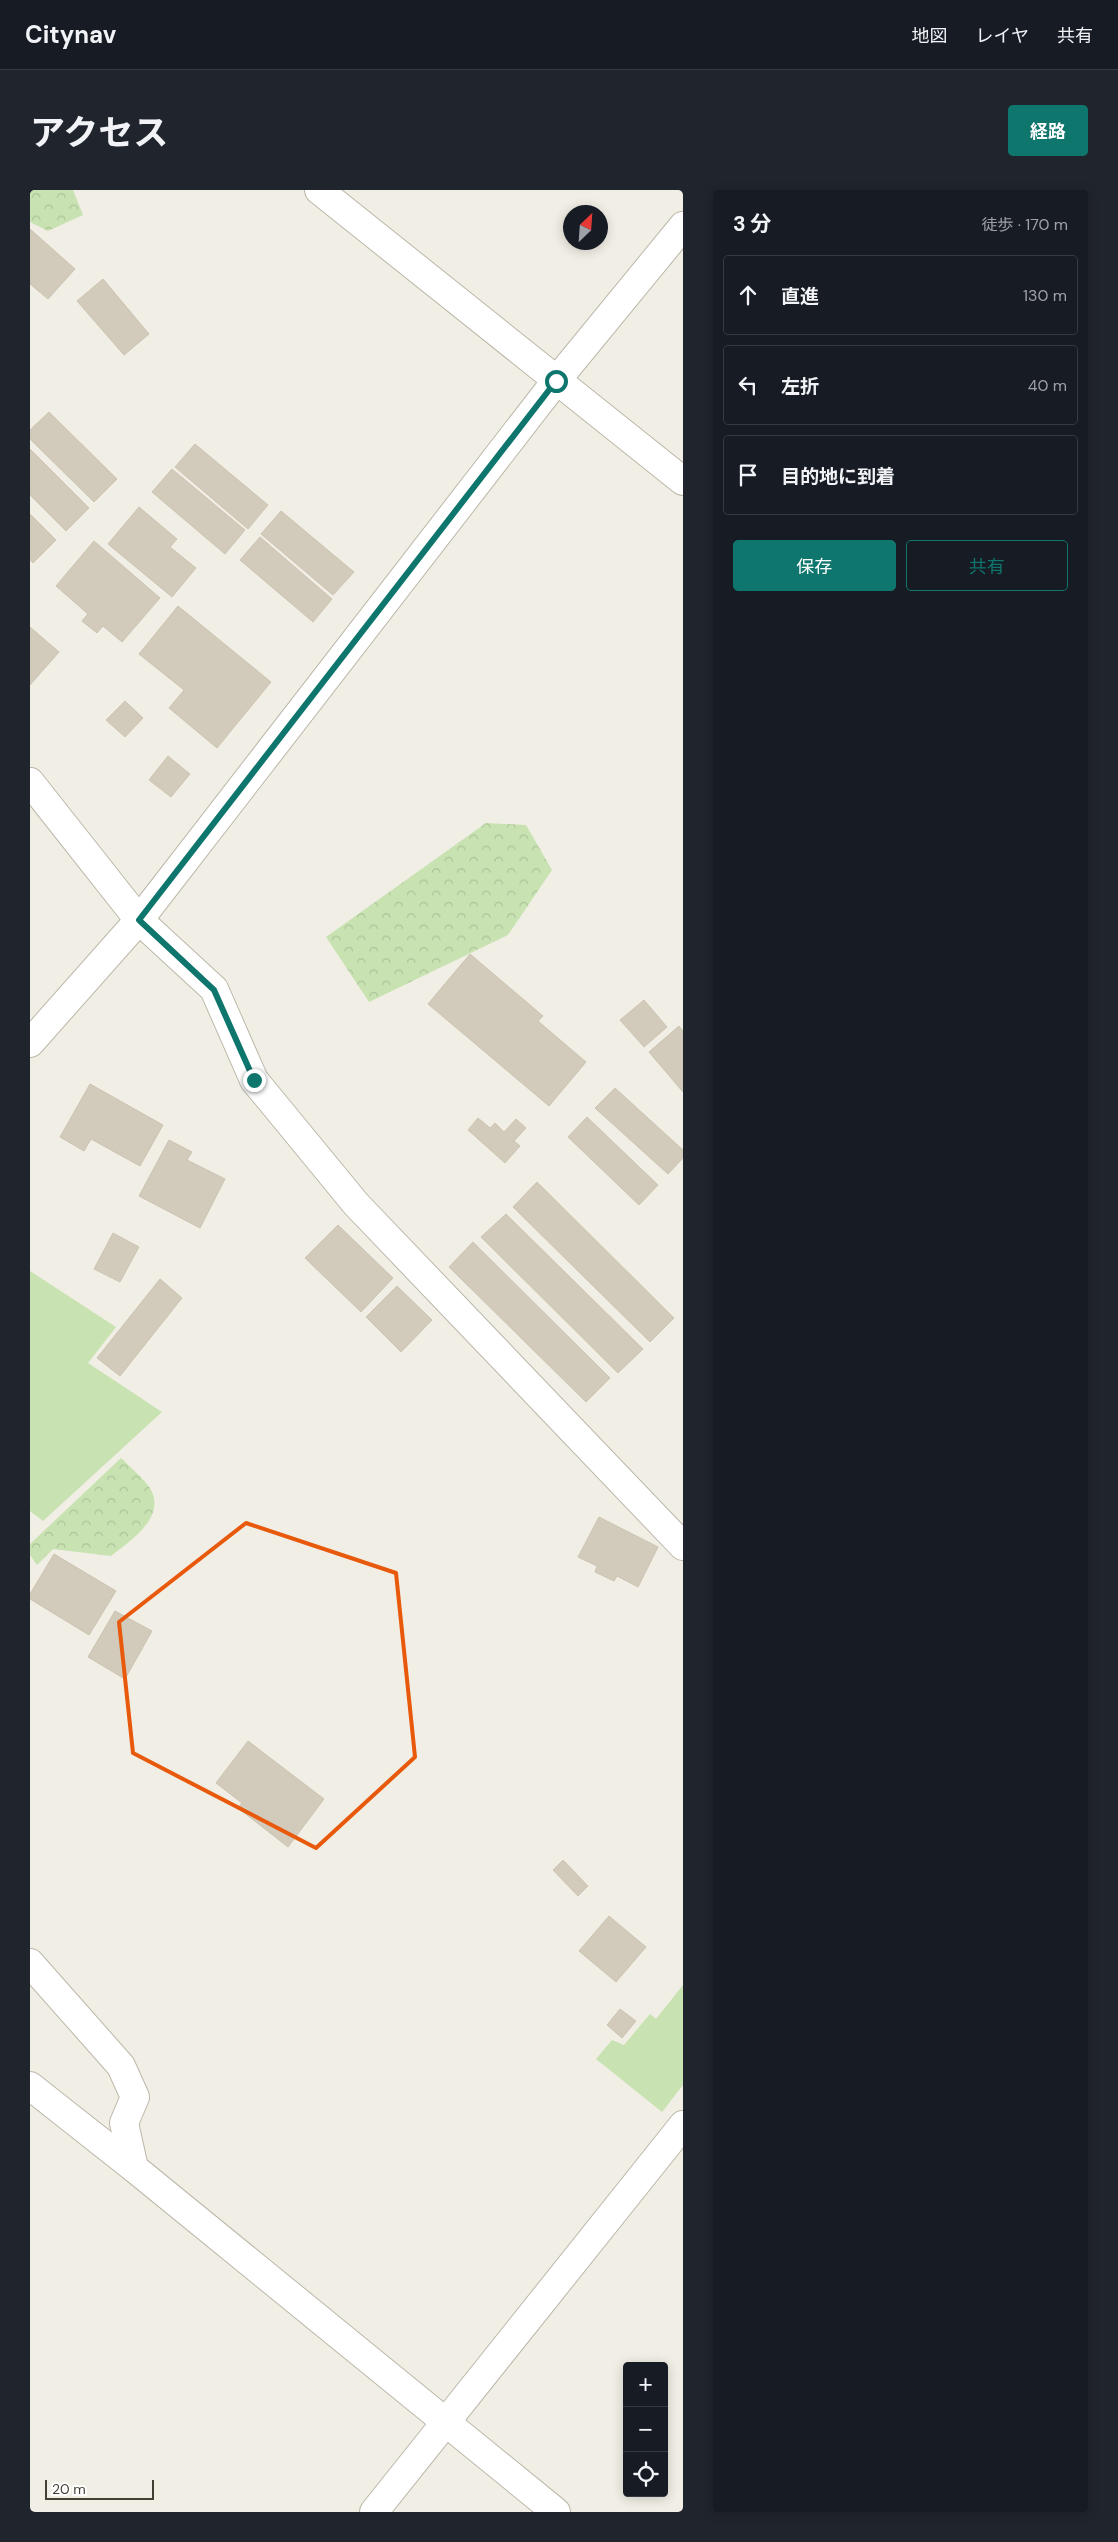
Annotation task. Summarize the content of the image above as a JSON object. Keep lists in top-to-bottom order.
{
  "scale_bar": "20 m",
  "north": "top right",
  "page": {
    "header": "Citynav",
    "nav": ["地図", "レイヤ", "共有"],
    "title": "アクセス",
    "buttons": [
      "経路",
      ["保存", "共有"]
    ],
    "heading": ["3 分", "徒歩 · 170 m"],
    "list": [
      ["直進", "130 m"],
      ["左折", "40 m"],
      "目的地に到着"
    ],
    "map_buttons": ["+", "−"],
    "scale": "20 m"
  }
}
